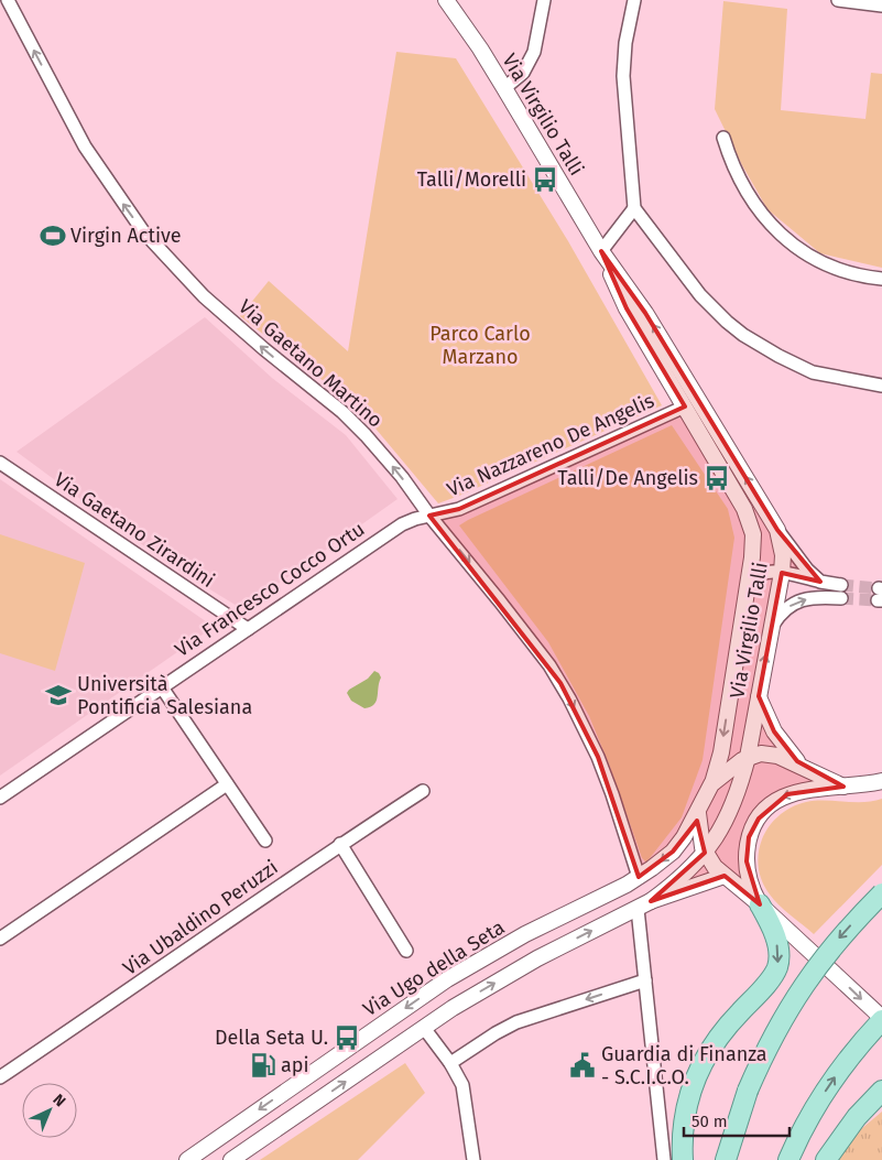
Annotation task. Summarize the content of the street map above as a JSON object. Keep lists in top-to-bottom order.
{
  "streets": {
    "street": [
      "Via Virgilio Talli",
      "Via Gaetano Martino",
      "Via Nazzareno De Angelis",
      "Via Gaetano Zirardini",
      "Via Francesco Cocco Ortu",
      "Via Ubaldino Peruzzi",
      "Via Ugo della Seta"
    ]
  },
  "crossings": [
    ["Via Virgilio Talli", "Via Nazzareno De Angelis"],
    ["Via Virgilio Talli", "Via Ugo della Seta"],
    ["Via Gaetano Martino", "Via Nazzareno De Angelis"],
    ["Via Gaetano Martino", "Via Francesco Cocco Ortu"],
    ["Via Gaetano Martino", "Via Ugo della Seta"],
    ["Via Nazzareno De Angelis", "Via Francesco Cocco Ortu"],
    ["Via Gaetano Zirardini", "Via Francesco Cocco Ortu"]
  ],
  "parks": ["Parco Carlo Marzano"],
  "places": {
    "bus stop": ["Talli/Morelli", "Talli/De Angelis", "Della Seta U."],
    "sports": ["Virgin Active"],
    "school or university": ["Università Pontificia Salesiana"],
    "fuel station": ["api"],
    "public building": ["Guardia di Finanza - S.C.I.C.O."]
  },
  "scale_bar": "50 m",
  "north": "top right"
}
